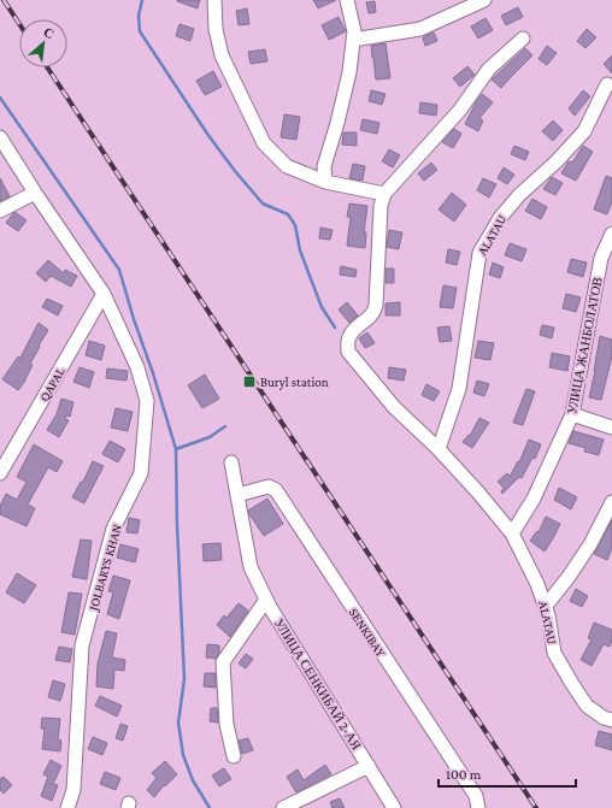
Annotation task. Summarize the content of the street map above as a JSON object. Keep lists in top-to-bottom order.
{
  "streets": {
    "street": [
      "ALATAU",
      "УЛИЦА ЖАНБОЛАТОВ",
      "QAPAL",
      "JOLBARYS KHAN",
      "SENKIBAY",
      "УЛИЦА СЕНКИБАЙ 2-АЯ"
    ]
  },
  "crossings": [
    ["ALATAU", "УЛИЦА ЖАНБОЛАТОВ"],
    ["QAPAL", "JOLBARYS KHAN"],
    ["SENKIBAY", "УЛИЦА СЕНКИБАЙ 2-АЯ"]
  ],
  "places": {
    "transit": ["Buryl station"]
  },
  "scale_bar": "100 m",
  "north": "top right"
}
